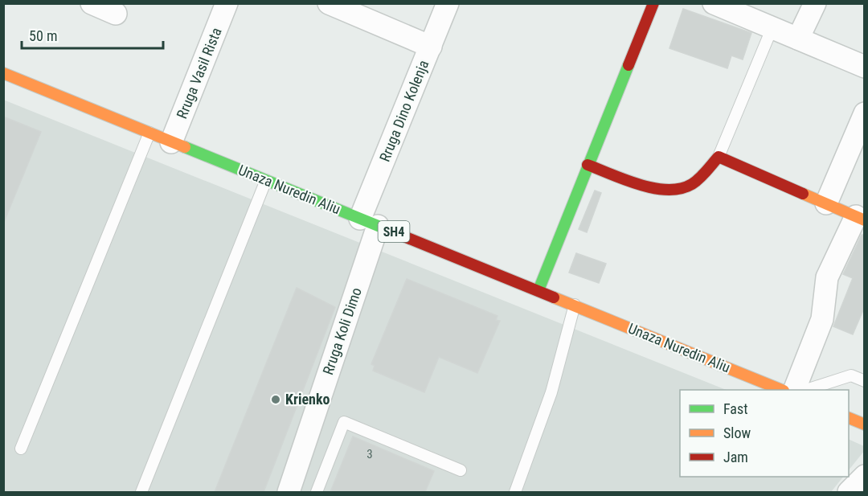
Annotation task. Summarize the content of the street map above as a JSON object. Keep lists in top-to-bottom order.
{
  "streets": {
    "main road": ["Unaza Nuredin Aliu", "SH4"],
    "street": ["Rruga Vasil Rista", "Rruga Dino Kolenja", "Rruga Koli Dimo"]
  },
  "crossings": [
    ["Rruga Vasil Rista", "Unaza Nuredin Aliu"],
    ["Rruga Dino Kolenja", "Unaza Nuredin Aliu"],
    ["Rruga Dino Kolenja", "Rruga Koli Dimo"],
    ["Unaza Nuredin Aliu", "Rruga Koli Dimo"]
  ],
  "places": ["Krienko"],
  "house_numbers": ["3"],
  "legend": ["Fast", "Slow", "Jam"],
  "scale_bar": "50 m"
}
